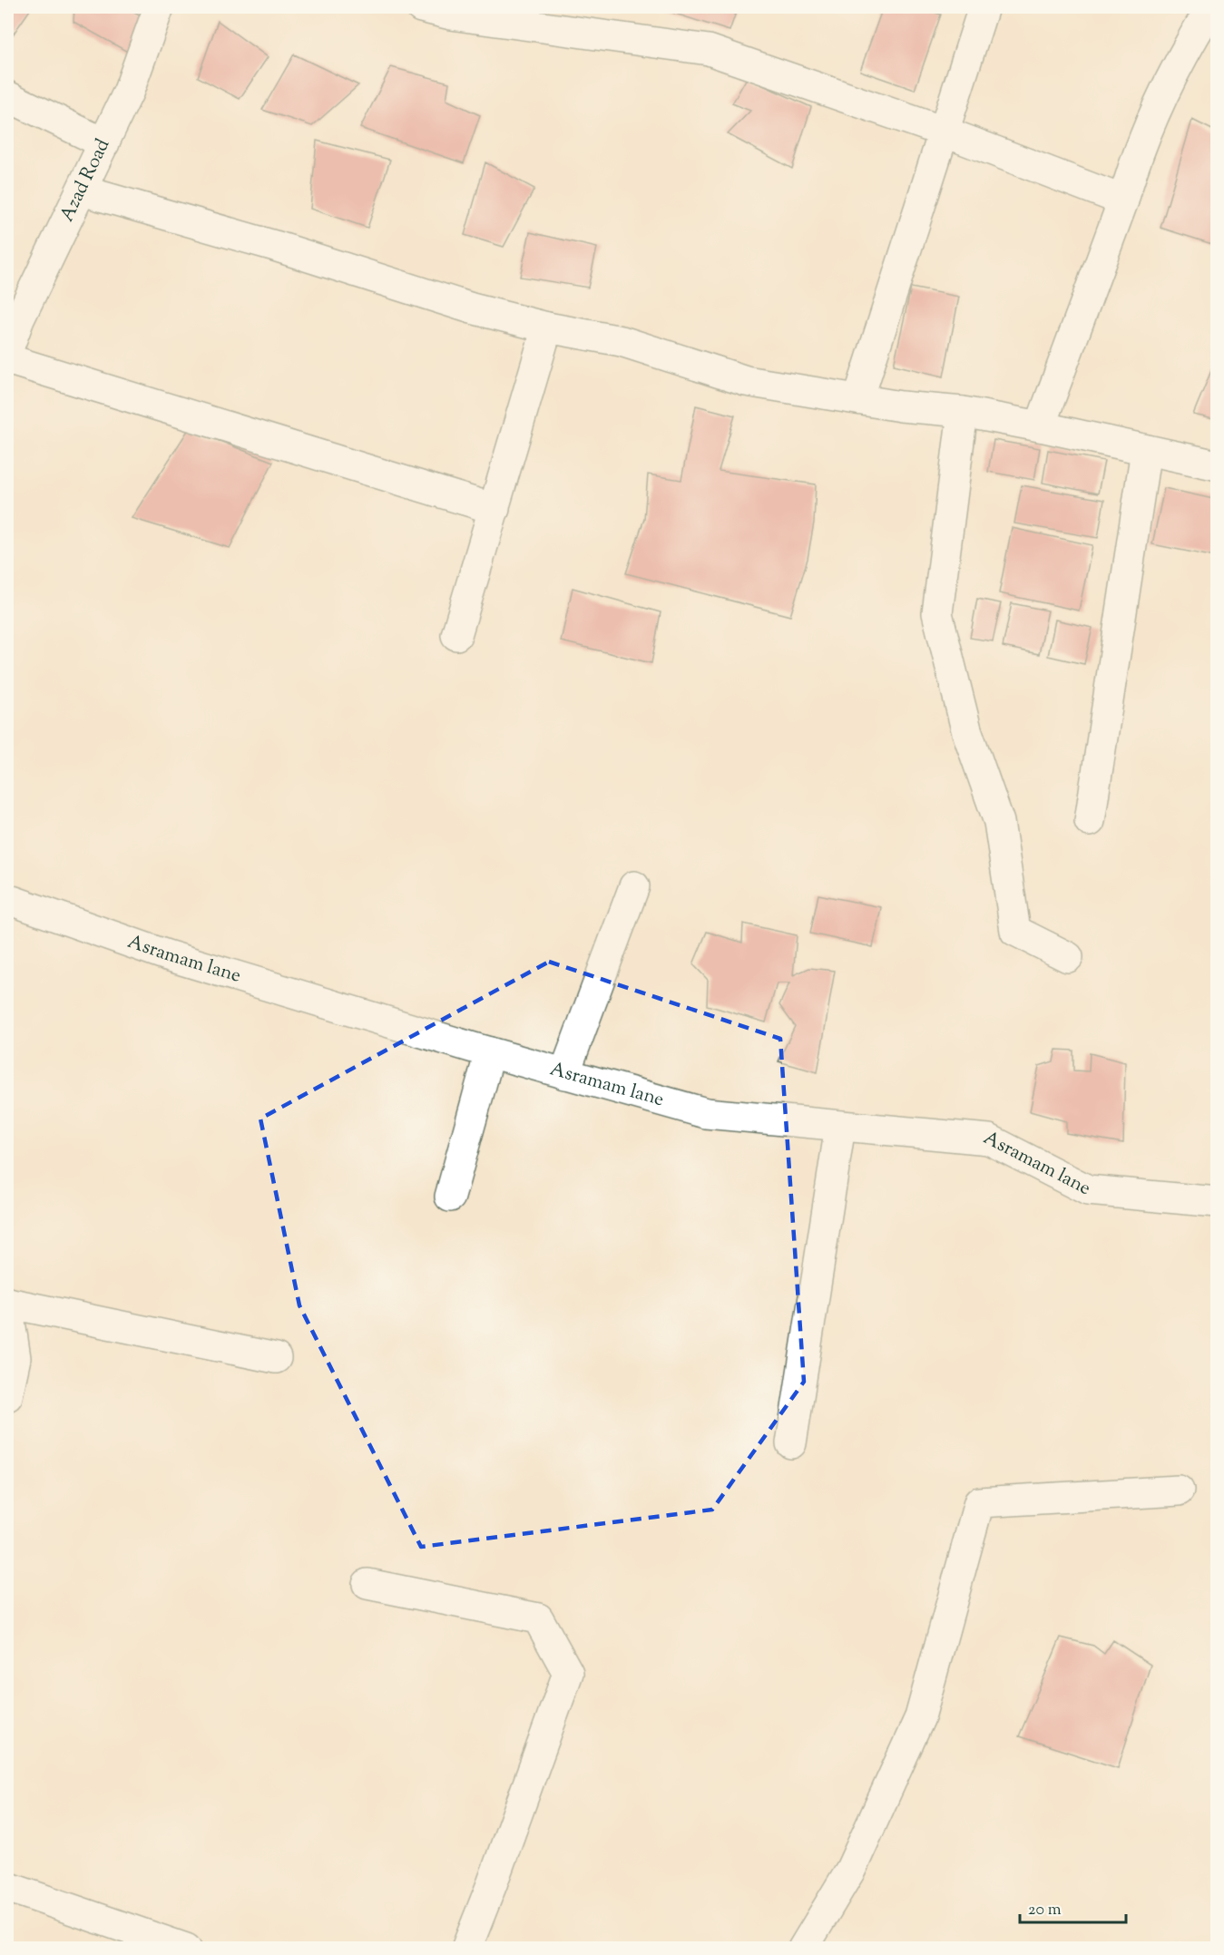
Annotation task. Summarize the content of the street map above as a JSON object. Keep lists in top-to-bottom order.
{
  "streets": {
    "street": ["Azad Road", "Asramam lane"]
  },
  "scale_bar": "20 m"
}
